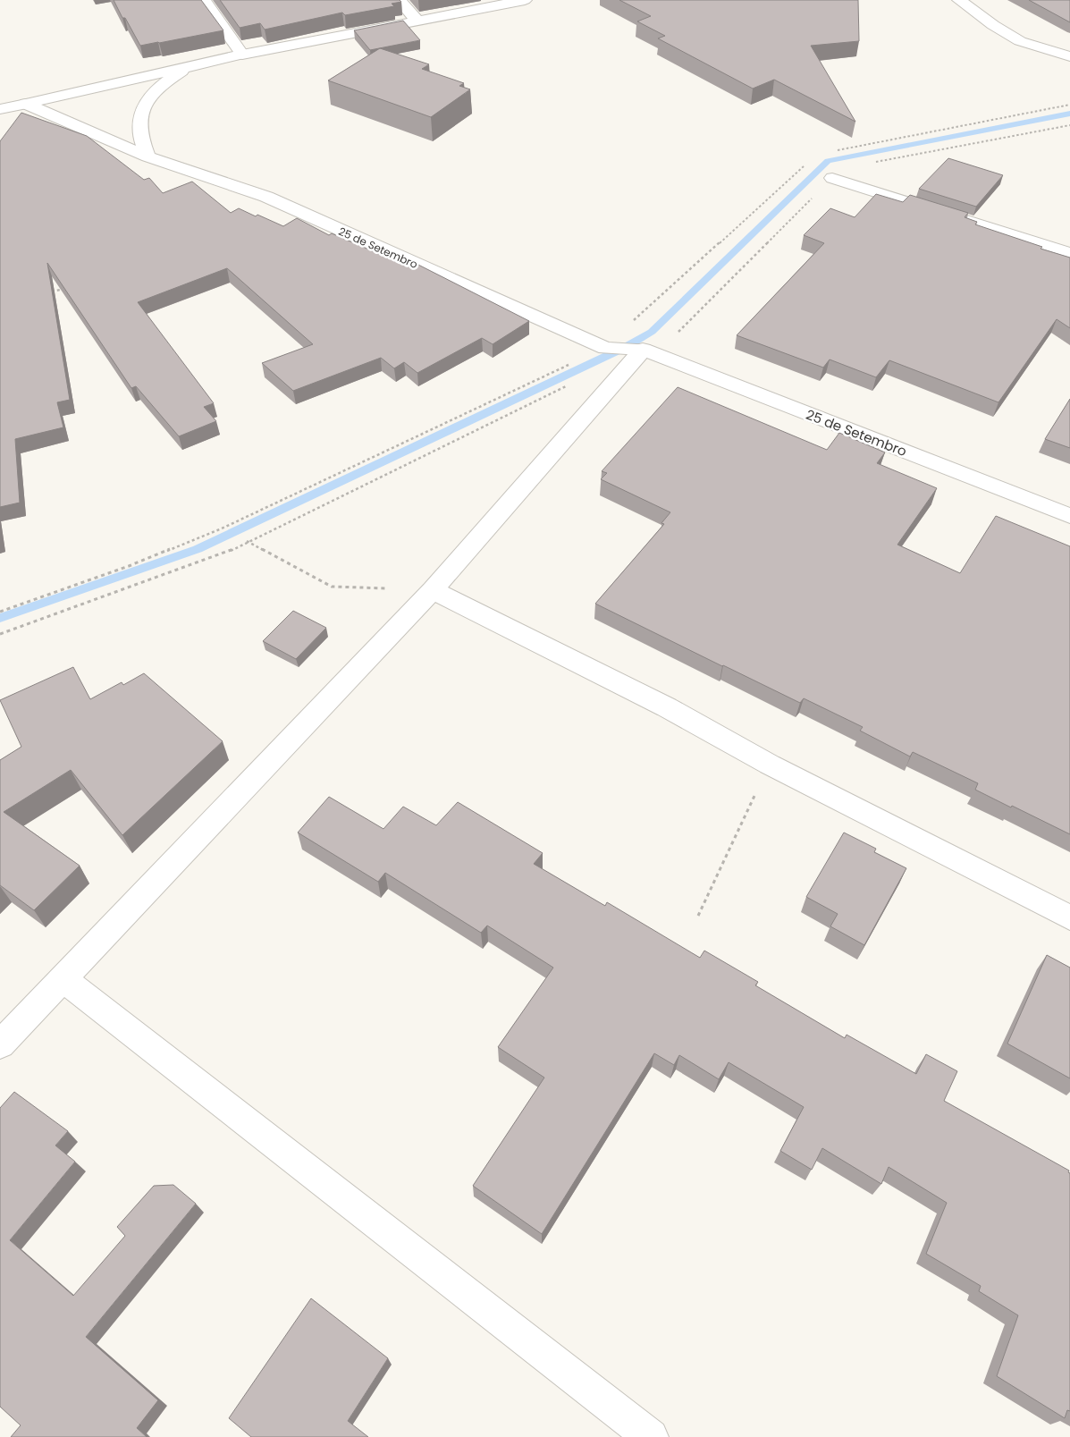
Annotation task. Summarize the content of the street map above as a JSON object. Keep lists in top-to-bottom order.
{
  "streets": {
    "street": ["25 de Setembro"]
  }
}
